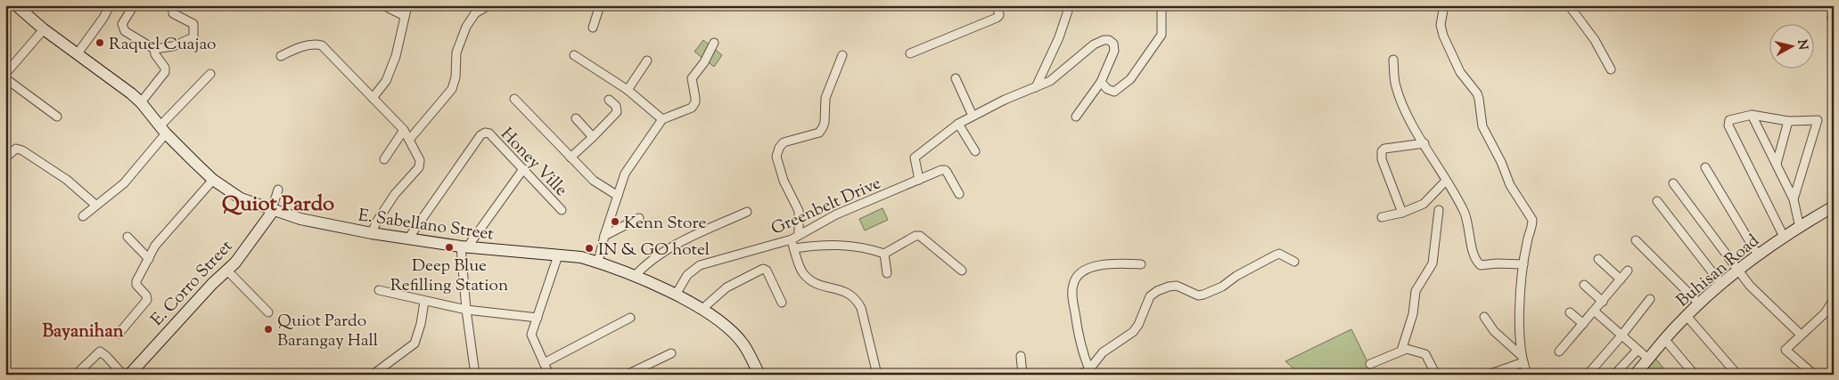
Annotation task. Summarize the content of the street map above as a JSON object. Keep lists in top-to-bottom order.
{
  "streets": {
    "street": [
      "Honey Ville",
      "Greenbelt Drive",
      "E. Sabellano Street",
      "Buhisan Road",
      "E. Corro Street"
    ]
  },
  "crossings": [
    ["Honey Ville", "E. Sabellano Street"],
    ["Greenbelt Drive", "E. Sabellano Street"],
    ["E. Sabellano Street", "E. Corro Street"]
  ],
  "districts": ["Quiot Pardo", "Bayanihan"],
  "places": [
    "Raquel Cuajao",
    "Kenn Store",
    "Deep Blue Refilling Station",
    "IN & GO hotel",
    "Quiot Pardo Barangay Hall"
  ],
  "north": "right"
}
